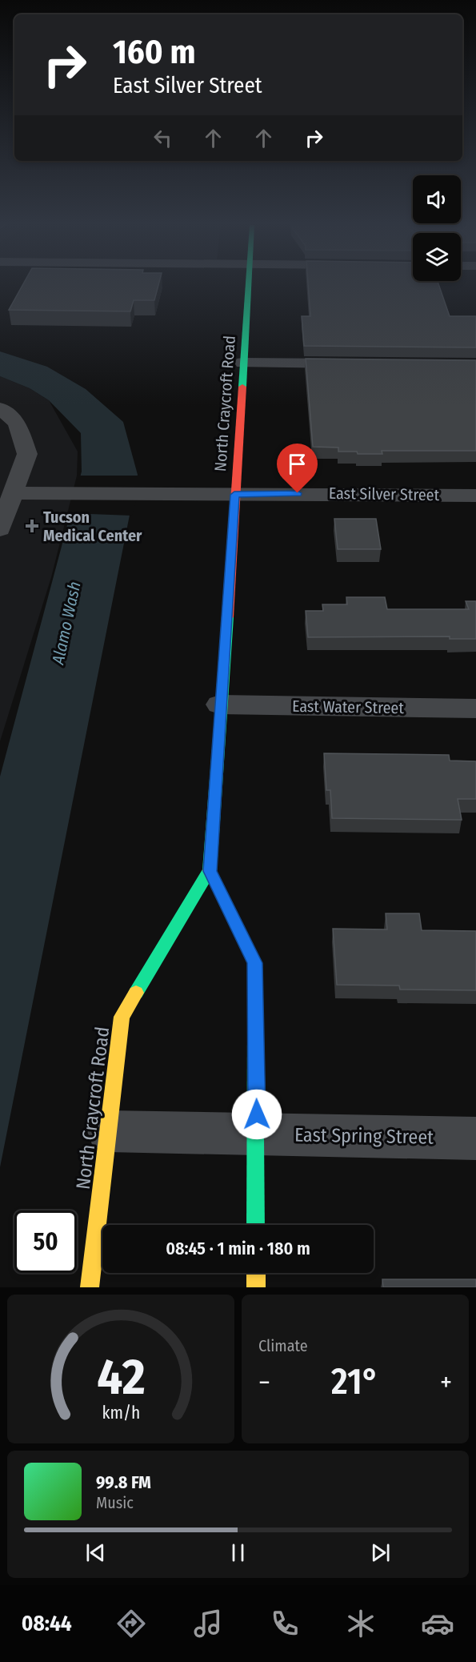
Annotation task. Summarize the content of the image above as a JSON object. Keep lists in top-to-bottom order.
{
  "streets": {
    "main road": ["North Craycroft Road"],
    "street": ["East Silver Street", "East Water Street", "East Spring Street"]
  },
  "crossings": [
    ["North Craycroft Road", "East Silver Street"],
    ["North Craycroft Road", "East Water Street"],
    ["North Craycroft Road", "East Spring Street"]
  ],
  "water": ["Alamo Wash"],
  "places": {
    "health": ["Tucson Medical Center"]
  },
  "page": {
    "turn": ["160 m", "East Silver Street"],
    "limit": "50",
    "trip": "08:45 · 1 min · 180 m",
    "tile": "Climate",
    "heat": ["−", "21°", "+"],
    "song": ["99.8 FM", "Music"],
    "tabs": "08:44",
    "gauge": ["42", "km/h"]
  }
}
